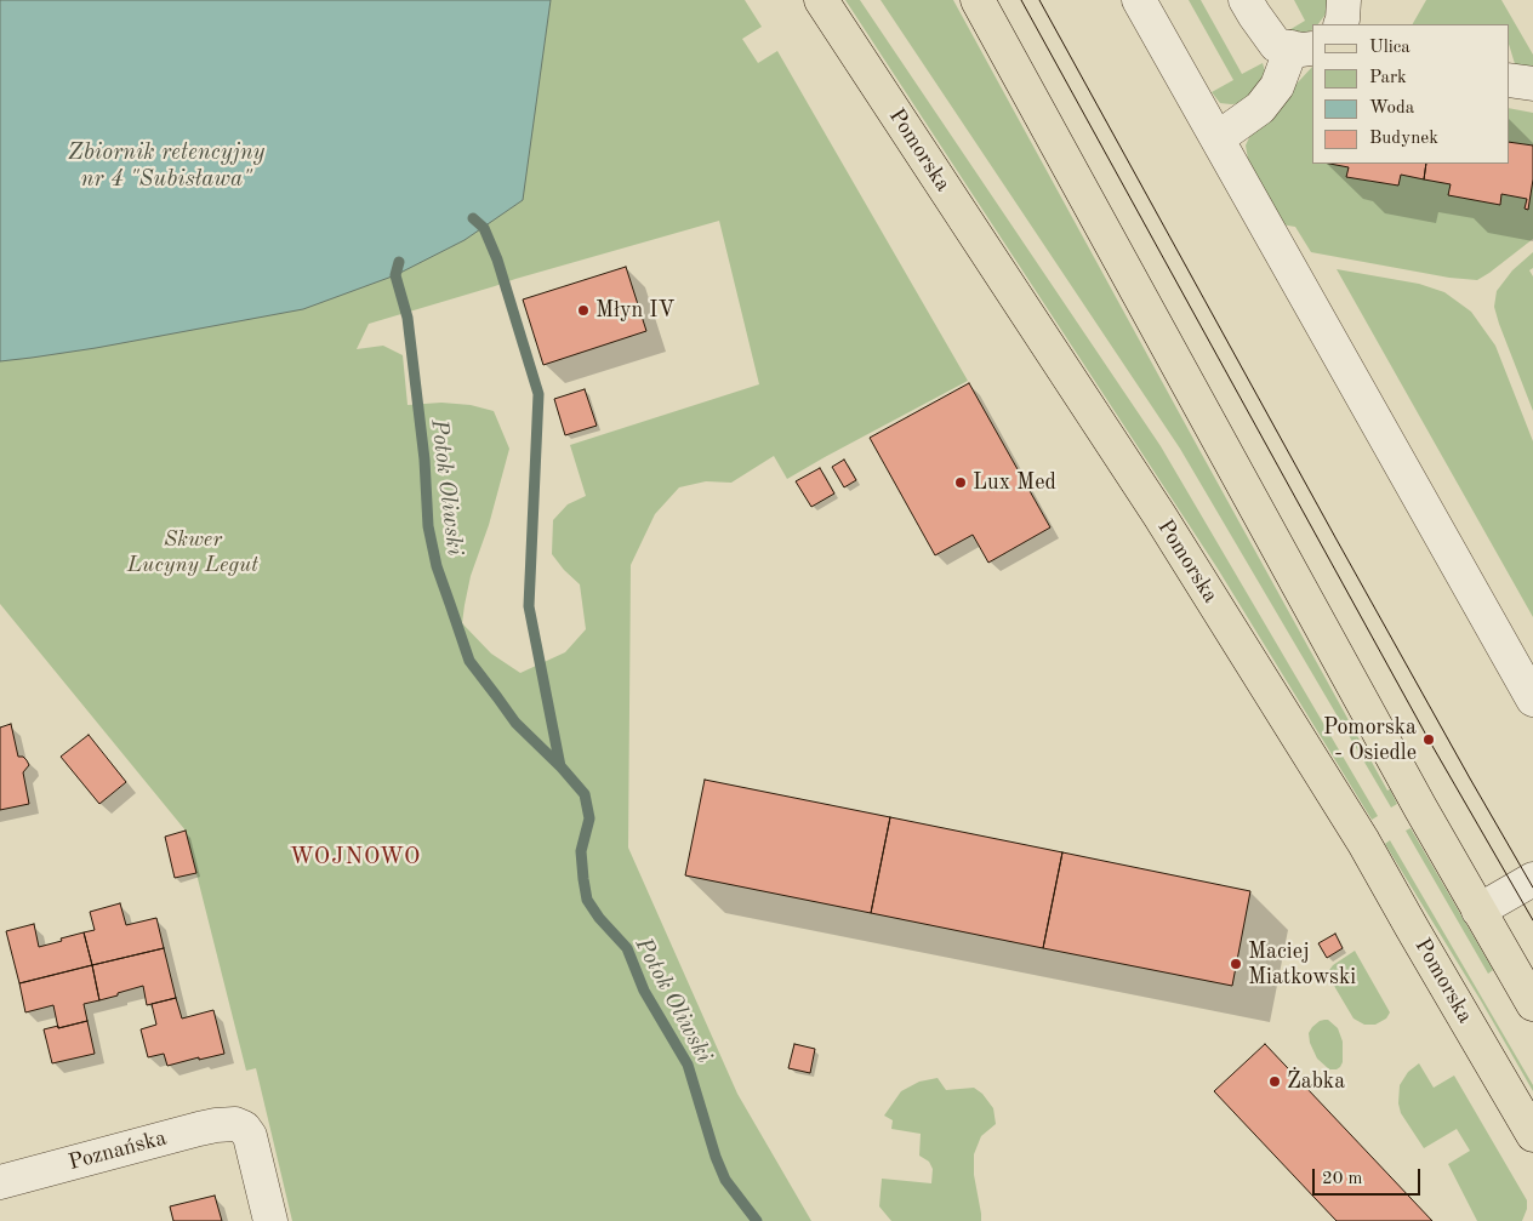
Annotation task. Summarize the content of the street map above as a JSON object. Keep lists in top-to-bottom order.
{
  "streets": {
    "main road": ["Pomorska"],
    "street": ["Poznańska"]
  },
  "districts": ["WOJNOWO"],
  "water": ["Zbiornik retencyjny nr 4 \"Subisława\"", "Potok Oliwski"],
  "parks": ["Skwer Lucyny Legut"],
  "places": [
    "Młyn IV",
    "Lux Med",
    "Pomorska - Osiedle",
    "Maciej Miatkowski",
    "Żabka"
  ],
  "legend": [
    "Ulica",
    "Park",
    "Woda",
    "Budynek"
  ],
  "scale_bar": "20 m"
}
